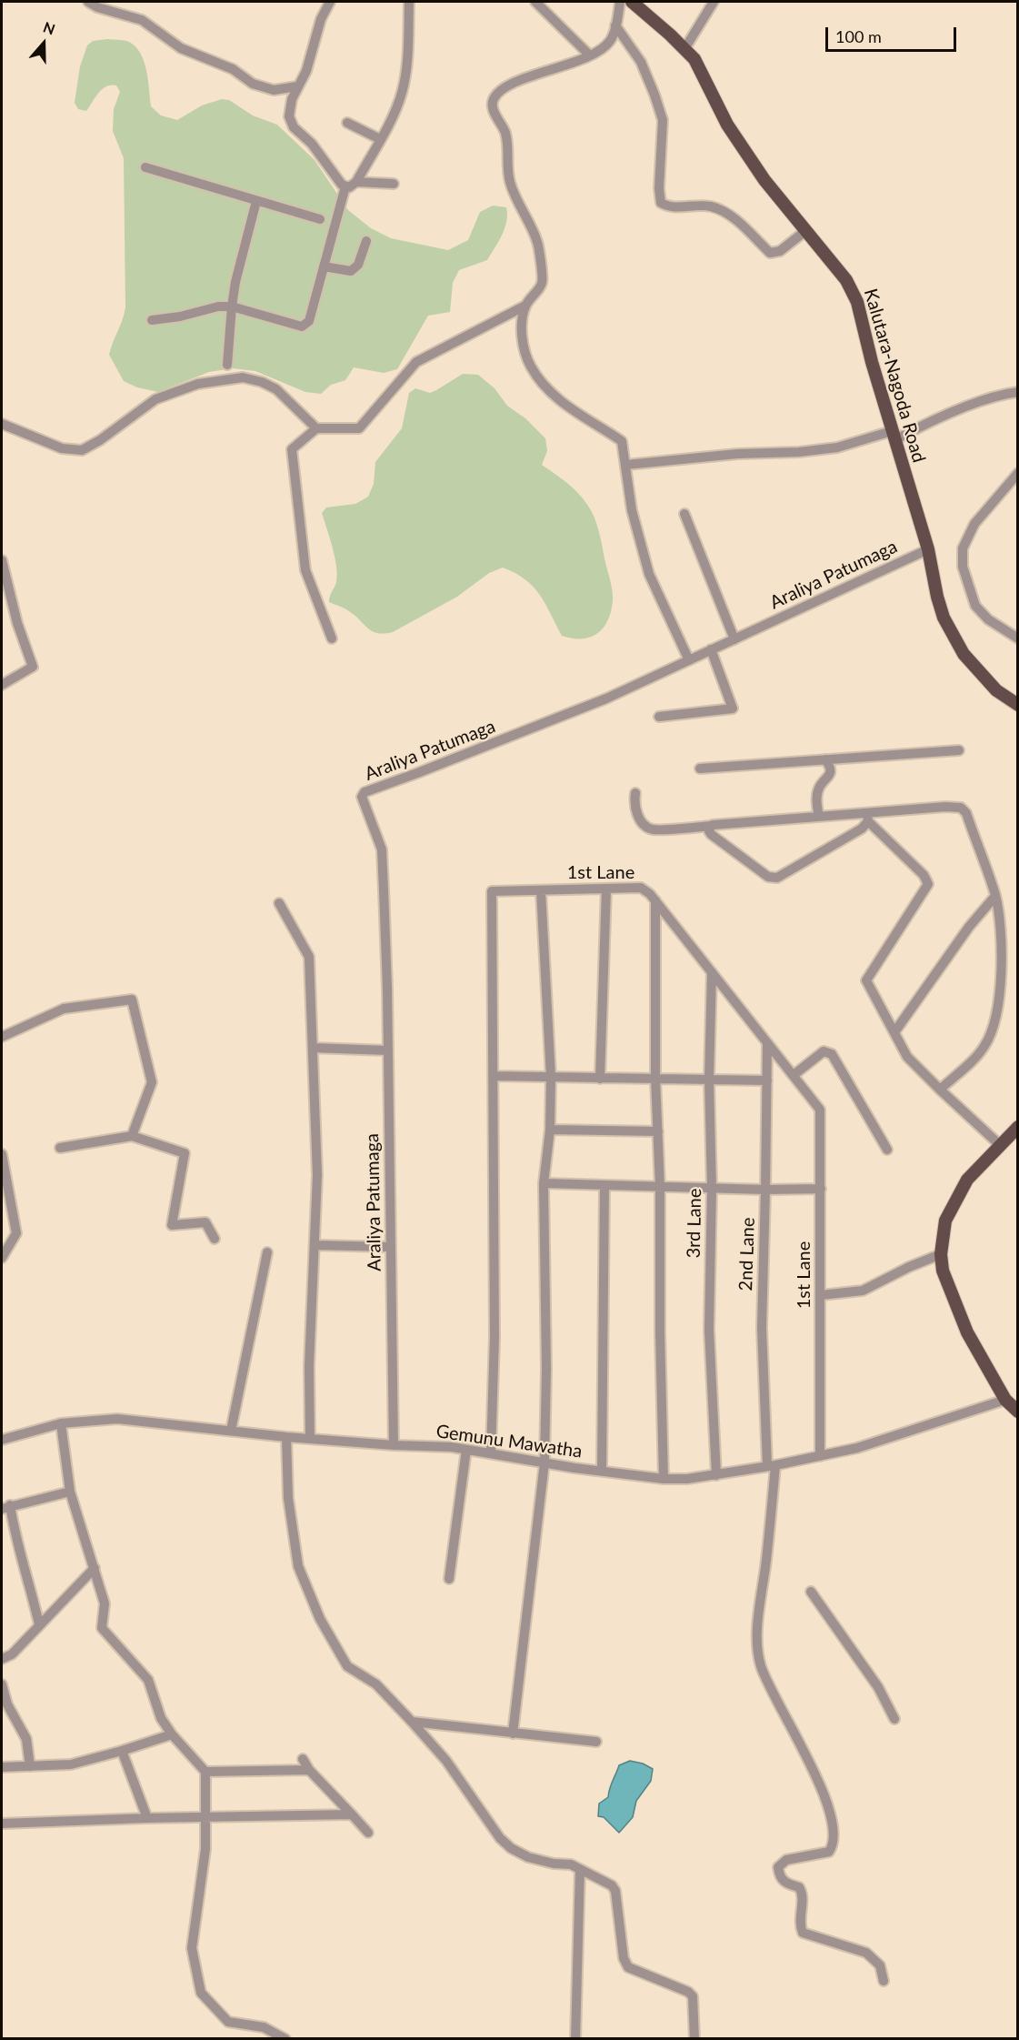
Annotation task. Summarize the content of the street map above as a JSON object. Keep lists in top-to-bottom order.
{
  "streets": {
    "main road": ["Kalutara-Nagoda Road"],
    "street": [
      "Araliya Patumaga",
      "1st Lane",
      "3rd Lane",
      "2nd Lane",
      "Gemunu Mawatha"
    ]
  },
  "crossings": [
    ["Kalutara-Nagoda Road", "Araliya Patumaga"],
    ["Araliya Patumaga", "Gemunu Mawatha"],
    ["1st Lane", "3rd Lane"],
    ["1st Lane", "2nd Lane"],
    ["1st Lane", "Gemunu Mawatha"],
    ["3rd Lane", "Gemunu Mawatha"],
    ["2nd Lane", "Gemunu Mawatha"]
  ],
  "scale_bar": "100 m",
  "north": "top"
}
